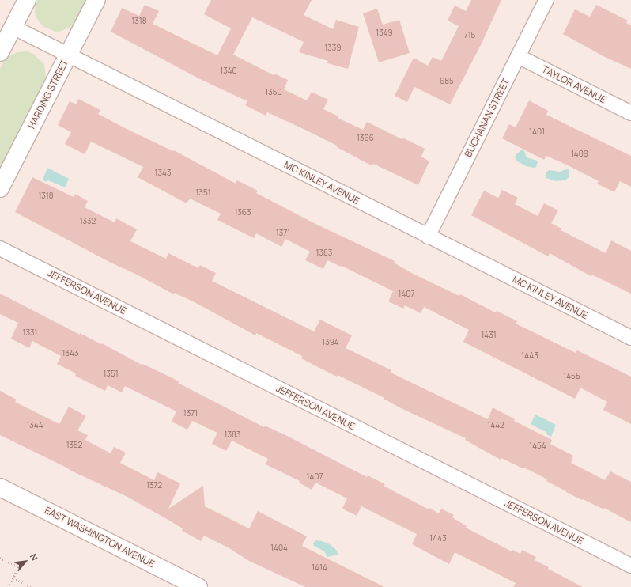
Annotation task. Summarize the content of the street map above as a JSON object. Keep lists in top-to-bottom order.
{
  "streets": {
    "street": [
      "TAYLOR AVENUE",
      "HARDING STREET",
      "BUCHANAN STREET",
      "MC KINLEY AVENUE",
      "JEFFERSON AVENUE",
      "EAST WASHINGTON AVENUE"
    ]
  },
  "crossings": [
    ["TAYLOR AVENUE", "BUCHANAN STREET"],
    ["HARDING STREET", "MC KINLEY AVENUE"],
    ["BUCHANAN STREET", "MC KINLEY AVENUE"]
  ],
  "house_numbers": [
    "1318",
    "1349",
    "715",
    "1339",
    "1340",
    "685",
    "1350",
    "1401",
    "1366",
    "1409",
    "1343",
    "1351",
    "1318",
    "1363",
    "1332",
    "1371",
    "1383",
    "1407",
    "1331",
    "1431",
    "1394",
    "1343",
    "1443",
    "1351",
    "1455",
    "1371",
    "1344",
    "1442",
    "1383",
    "1352",
    "1454",
    "1407",
    "1372",
    "1443",
    "1404",
    "1414"
  ],
  "north": "top right"
}
